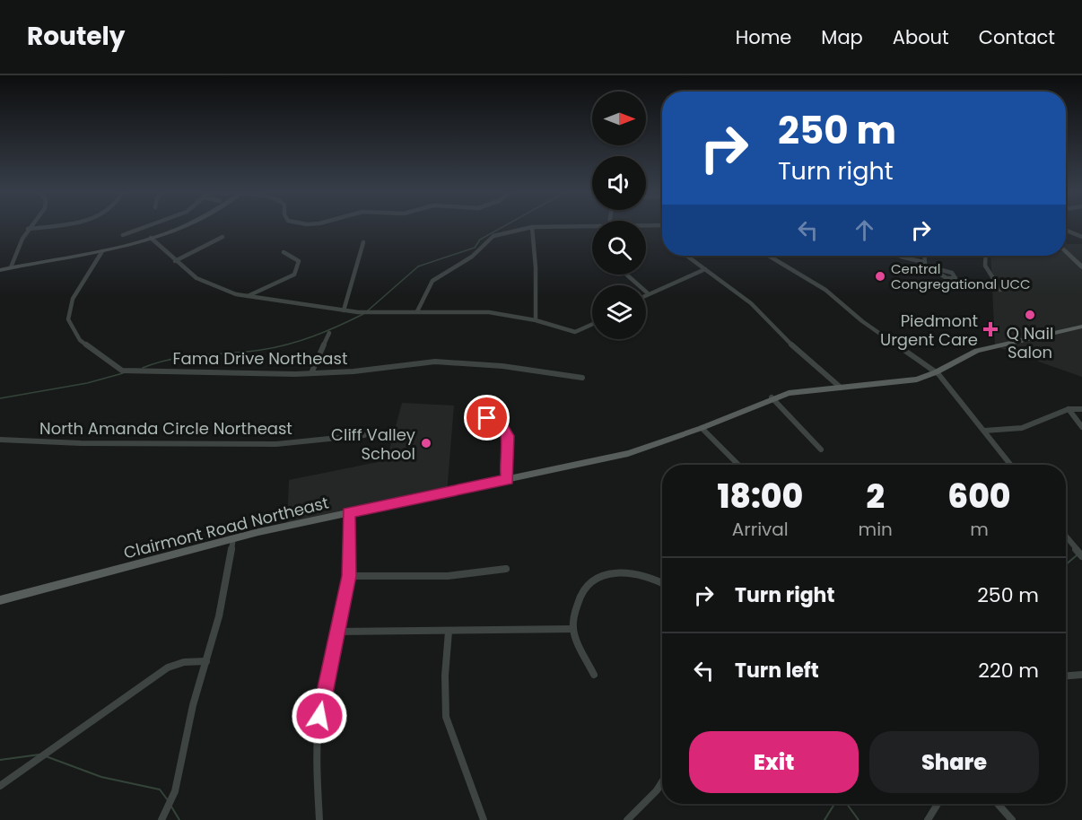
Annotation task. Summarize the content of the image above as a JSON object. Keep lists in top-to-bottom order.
{
  "streets": {
    "main road": ["Clairmont Road Northeast"],
    "street": ["Fama Drive Northeast", "North Amanda Circle Northeast"]
  },
  "places": {
    "other": ["Central Congregational UCC", "Q Nail Salon", "Cliff Valley School"],
    "health": ["Piedmont Urgent Care"]
  },
  "north": "right",
  "page": {
    "header": "Routely",
    "nav": [
      "Home",
      "Map",
      "About",
      "Contact"
    ],
    "turn": ["250 m", "Turn right"],
    "eta": [
      "18:00",
      "Arrival",
      "2",
      "min",
      "600",
      "m"
    ],
    "list": [
      {
        "name": "Turn right",
        "value": "250 m"
      },
      {
        "name": "Turn left",
        "value": "220 m"
      }
    ],
    "buttons": ["Exit", "Share"]
  }
}
